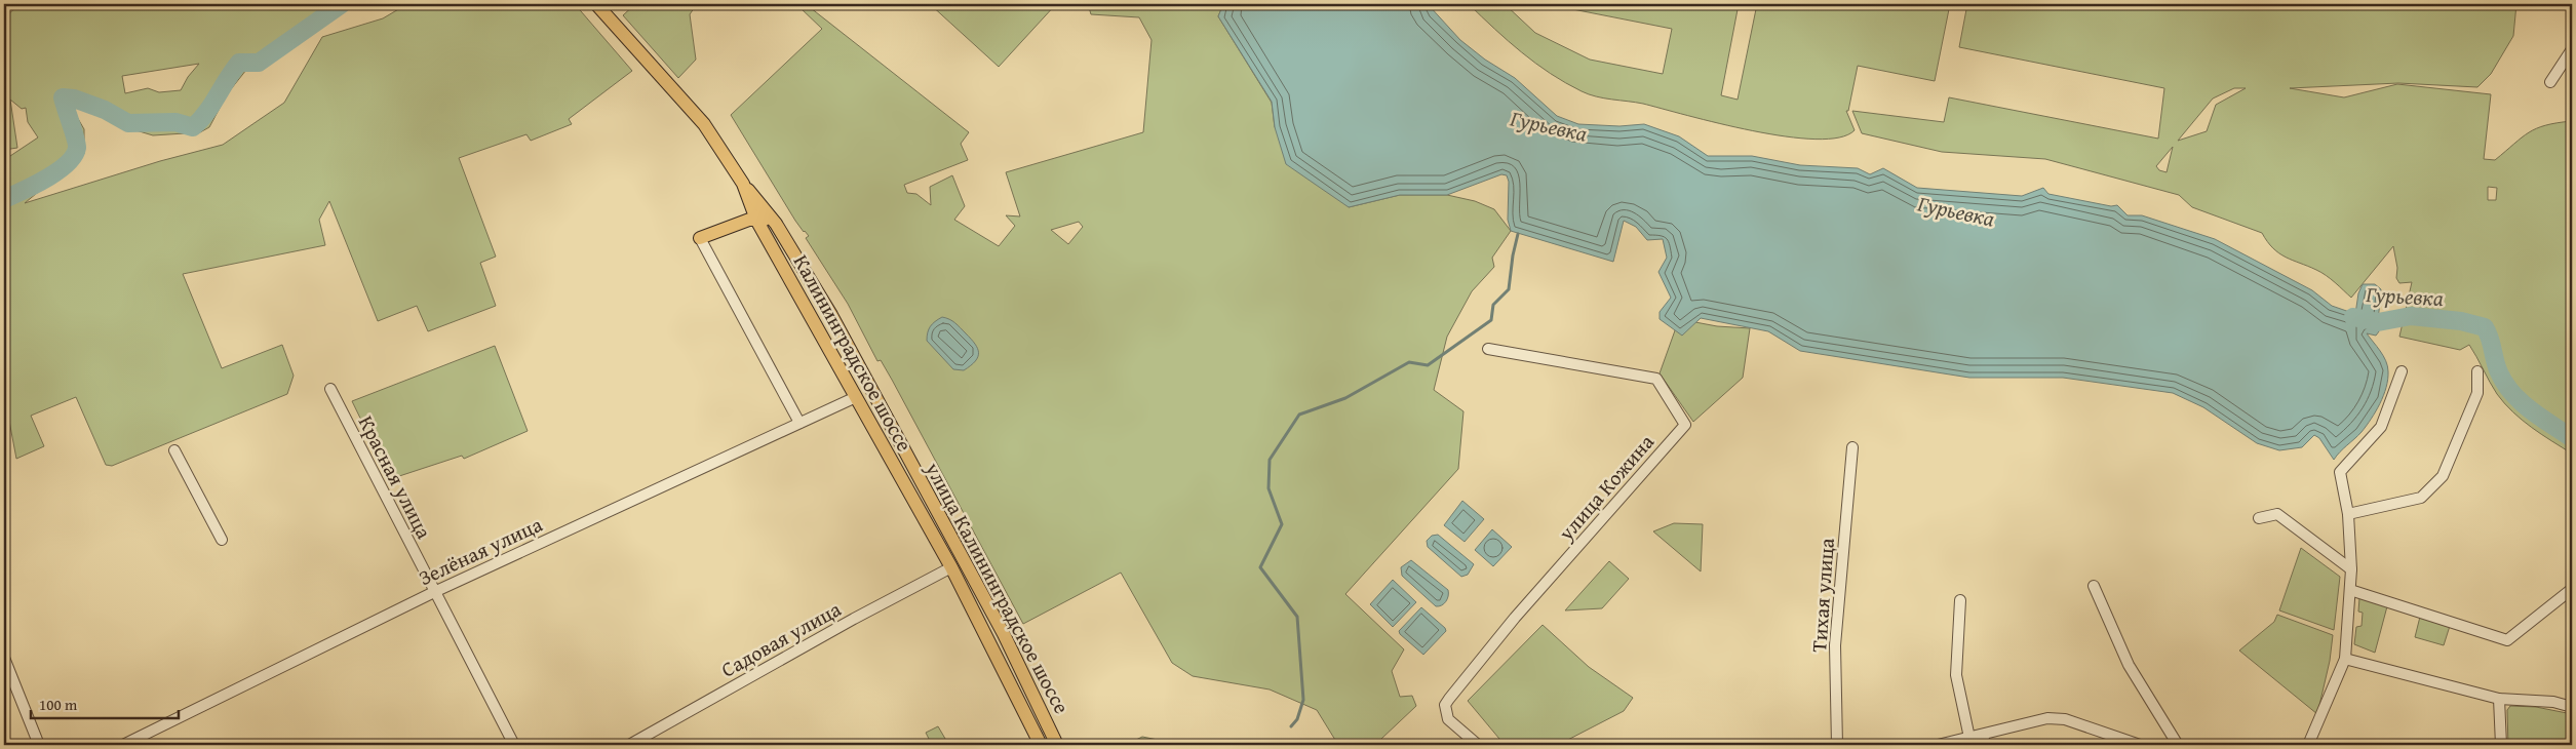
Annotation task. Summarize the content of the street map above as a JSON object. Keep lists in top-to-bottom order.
{
  "streets": {
    "main road": ["Калининградское шоссе", "улица Калининградское шоссе"],
    "street": [
      "Красная улица",
      "улица Кожина",
      "Зелёная улица",
      "Тихая улица",
      "Садовая улица"
    ]
  },
  "crossings": [
    ["Калининградское шоссе", "Зелёная улица"],
    ["Калининградское шоссе", "улица Калининградское шоссе"],
    ["Калининградское шоссе", "Садовая улица"],
    ["Красная улица", "Зелёная улица"]
  ],
  "water": ["Гурьевка"],
  "scale_bar": "100 m"
}
